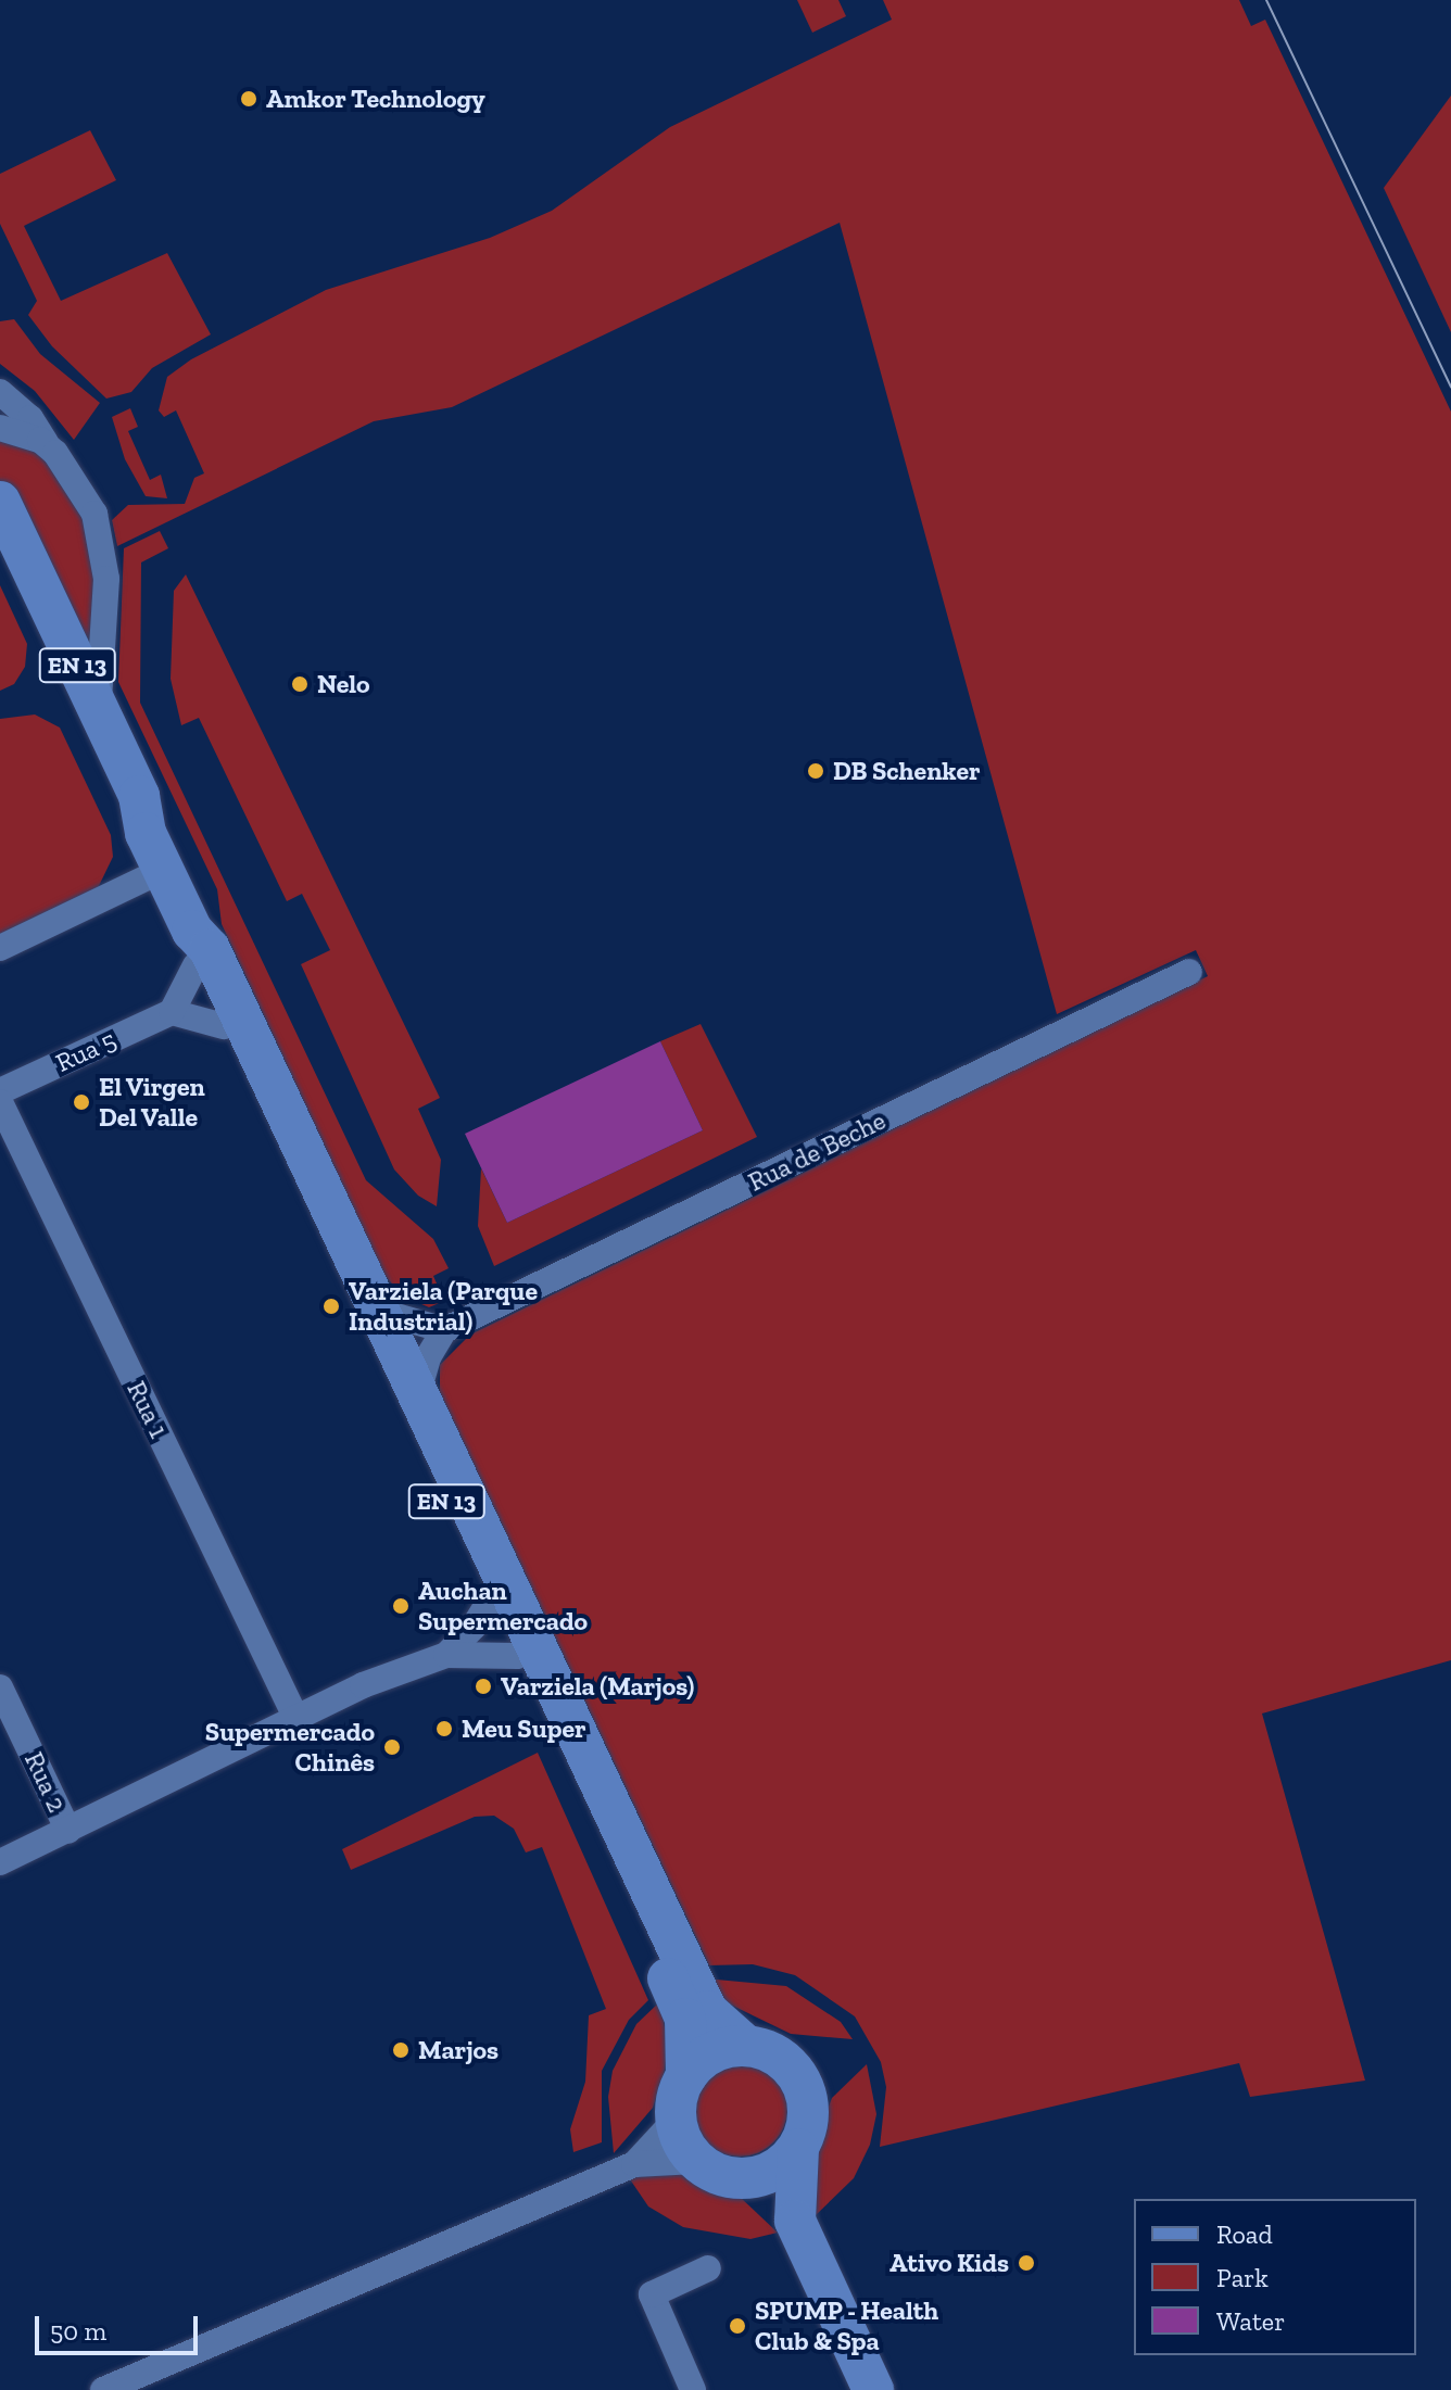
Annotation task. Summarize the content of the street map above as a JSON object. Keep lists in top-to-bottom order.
{
  "streets": {
    "main road": ["EN 13"],
    "street": [
      "Rua 5",
      "Rua de Beche",
      "Rua 1",
      "Rua 2"
    ]
  },
  "places": [
    "Amkor Technology",
    "Nelo",
    "DB Schenker",
    "El Virgen Del Valle",
    "Varziela (Parque Industrial)",
    "Auchan Supermercado",
    "Varziela (Marjos)",
    "Meu Super",
    "Supermercado Chinês",
    "Marjos",
    "Ativo Kids",
    "SPUMP - Health Club & Spa"
  ],
  "legend": ["Road", "Park", "Water"],
  "scale_bar": "50 m"
}
